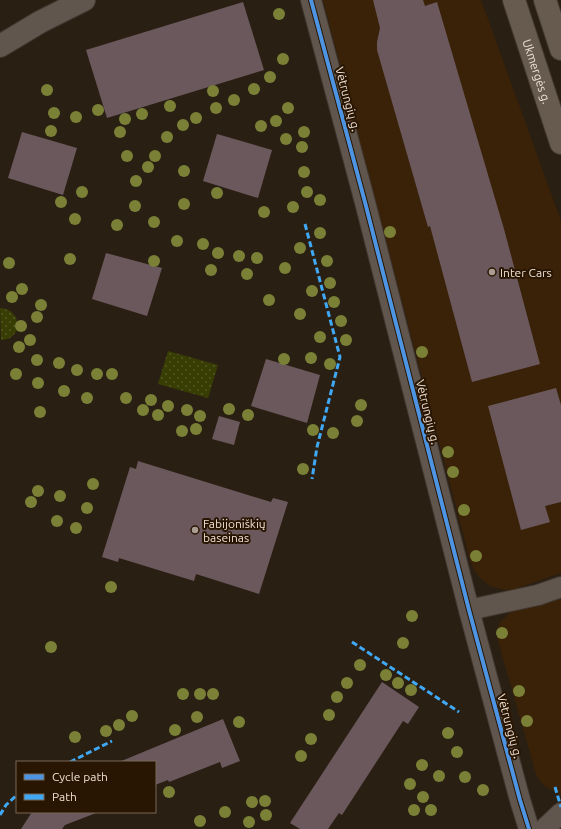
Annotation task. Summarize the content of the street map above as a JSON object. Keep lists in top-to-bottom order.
{
  "streets": {
    "highway": ["Ukmergės g."],
    "street": ["Vėtrungių g."]
  },
  "places": ["Inter Cars", "Fabijoniškių baseinas"],
  "legend": ["Cycle path", "Path"]
}
